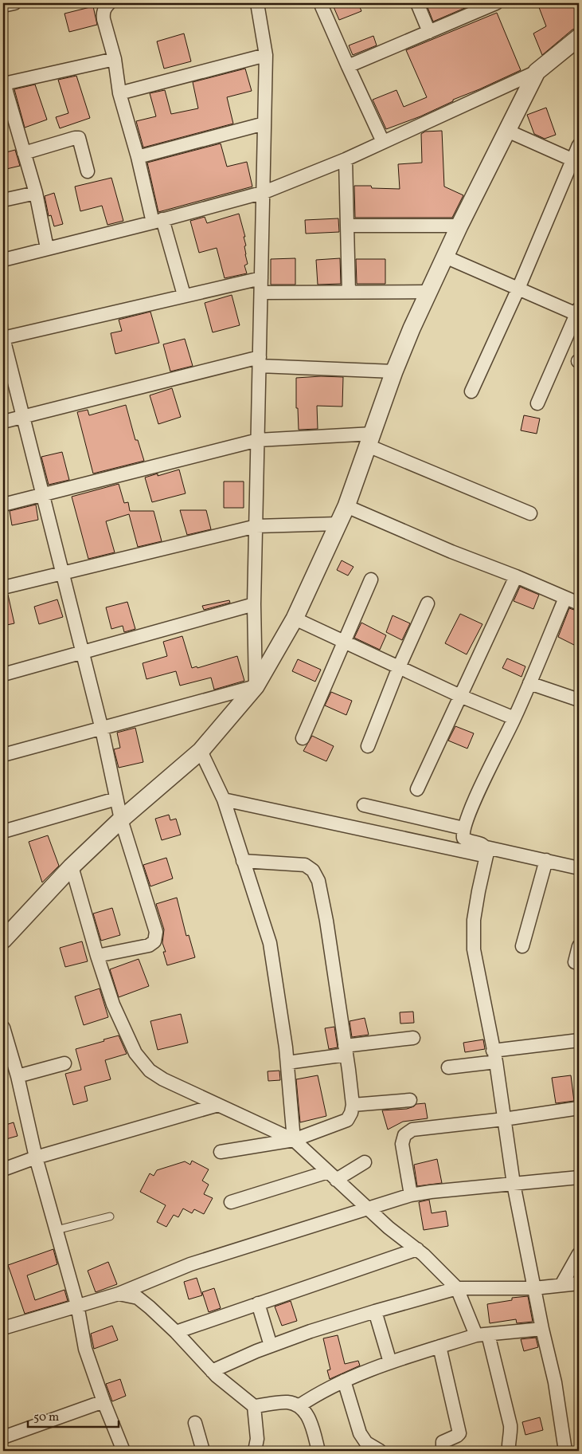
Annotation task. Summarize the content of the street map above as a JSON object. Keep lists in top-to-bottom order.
{
  "scale_bar": "50 m"
}
